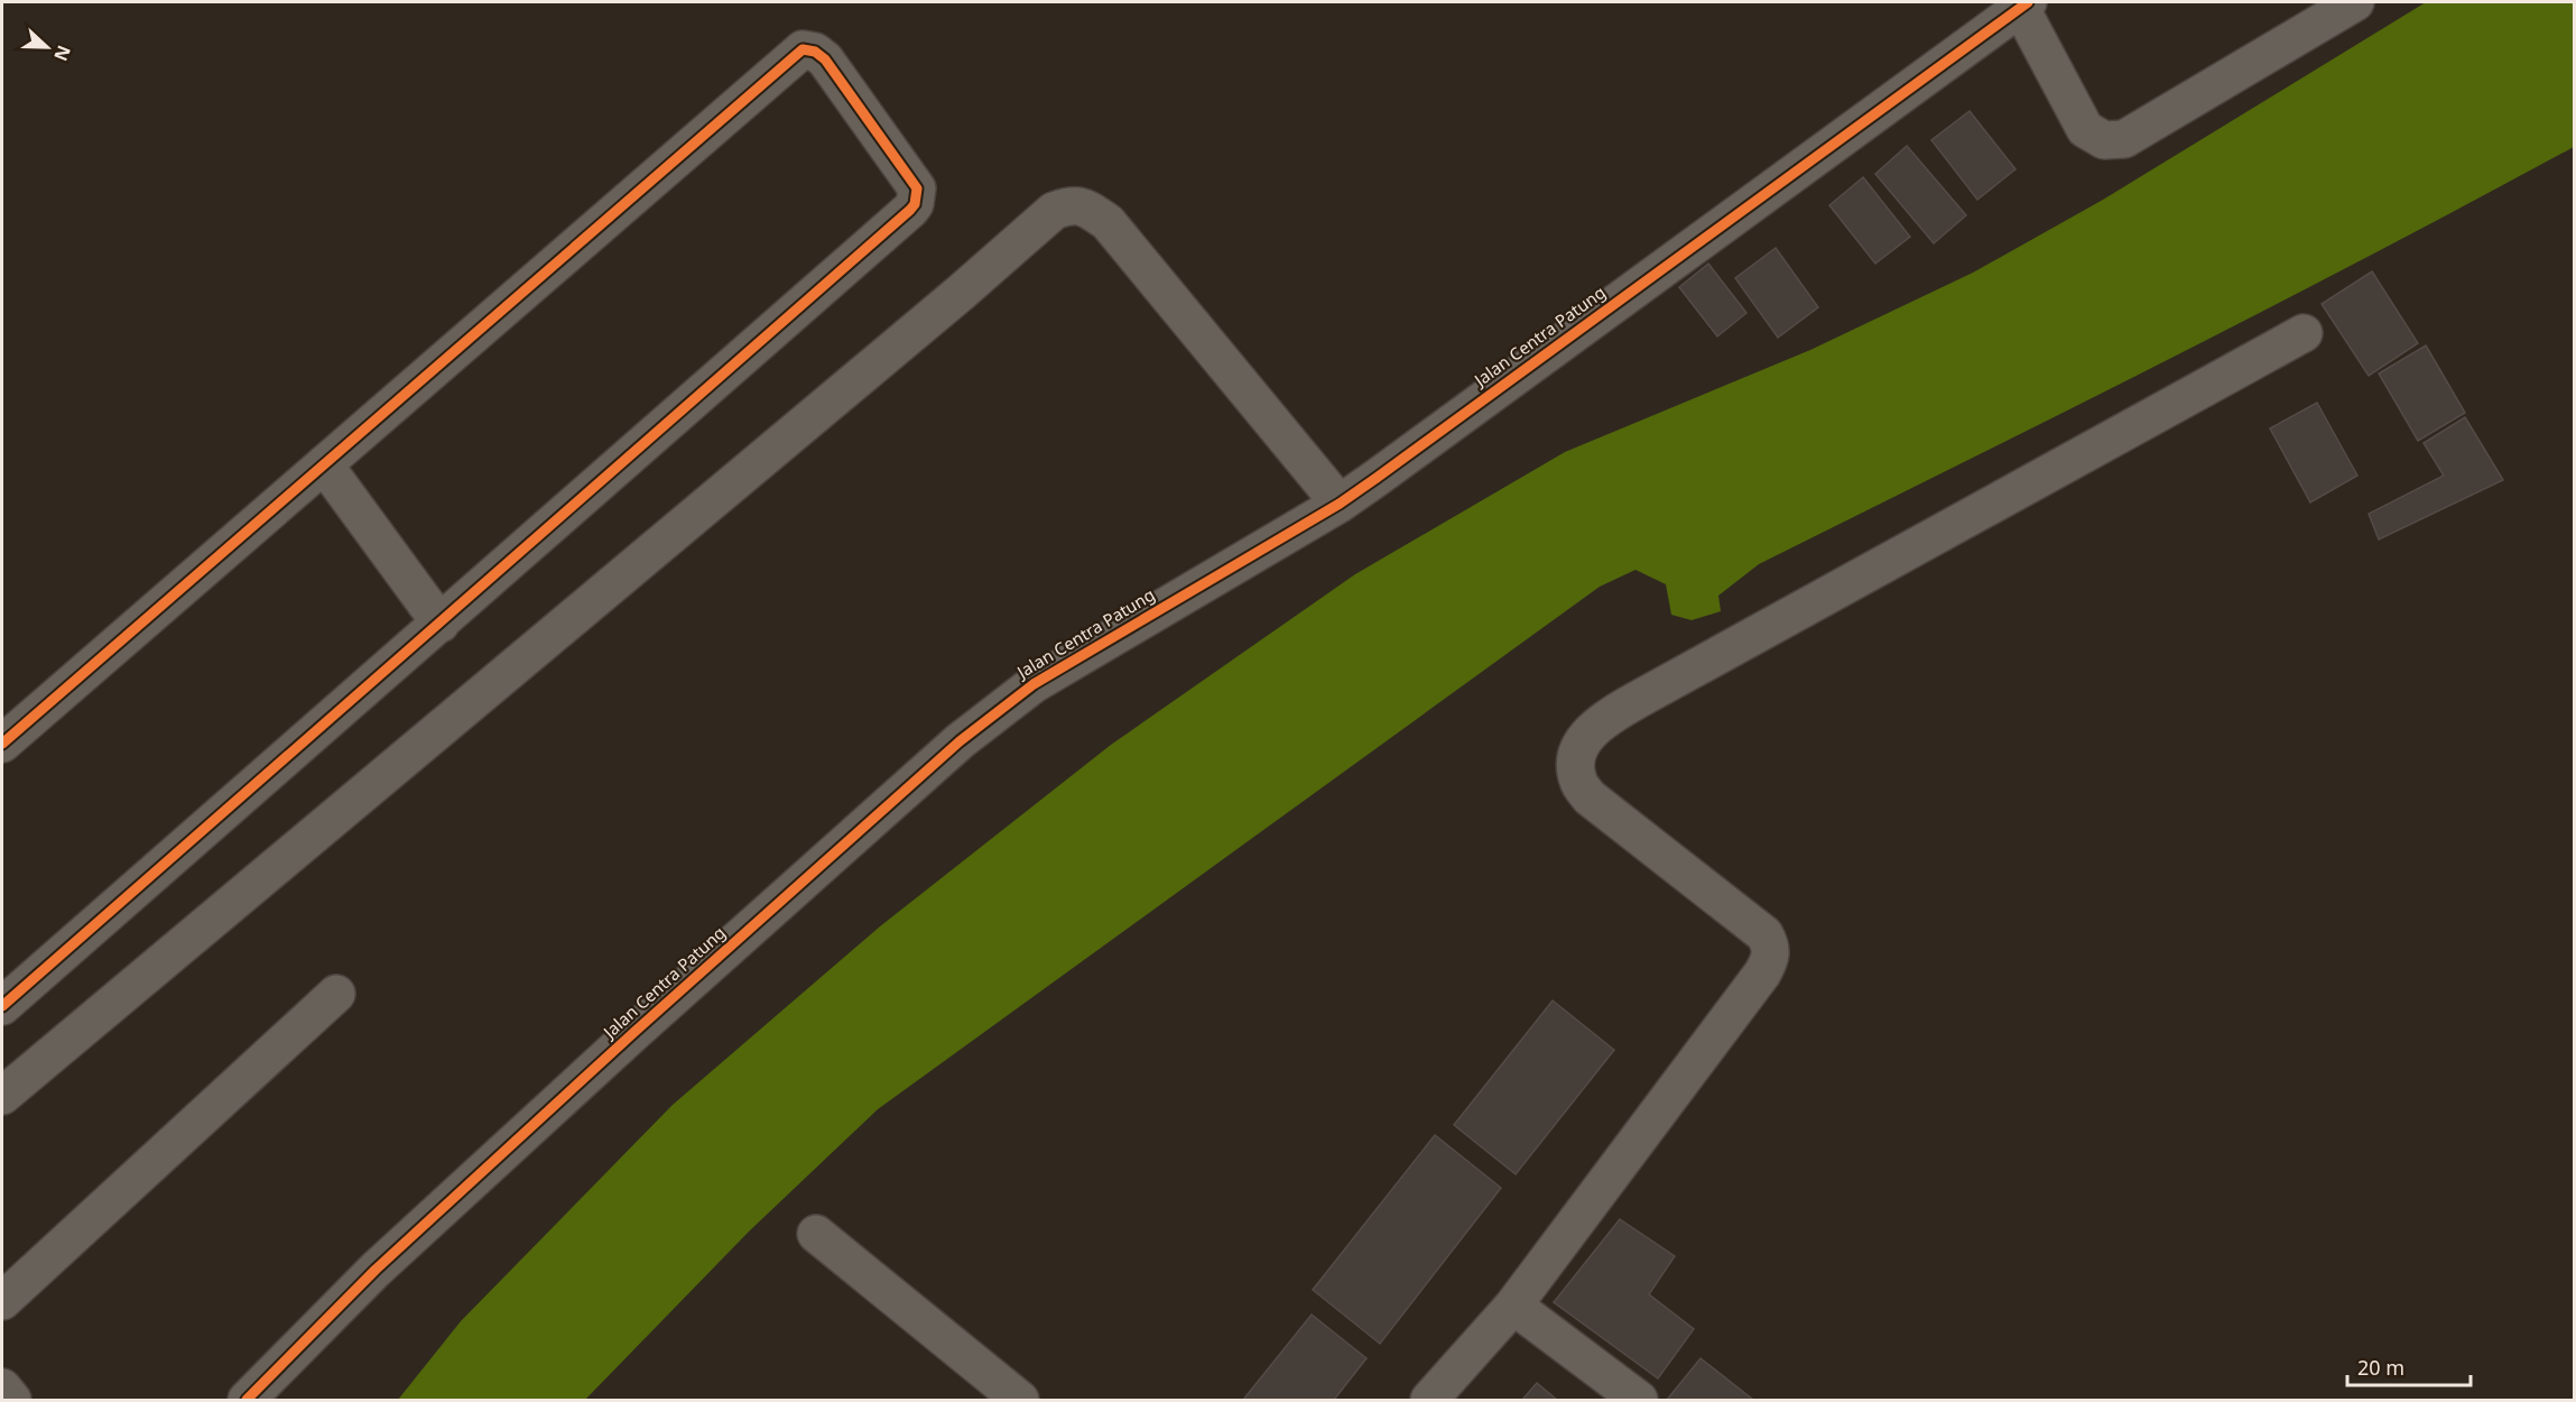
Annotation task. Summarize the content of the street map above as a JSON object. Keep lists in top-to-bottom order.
{
  "streets": {
    "street": ["Jalan Centra Patung"]
  },
  "scale_bar": "20 m",
  "north": "right"
}
